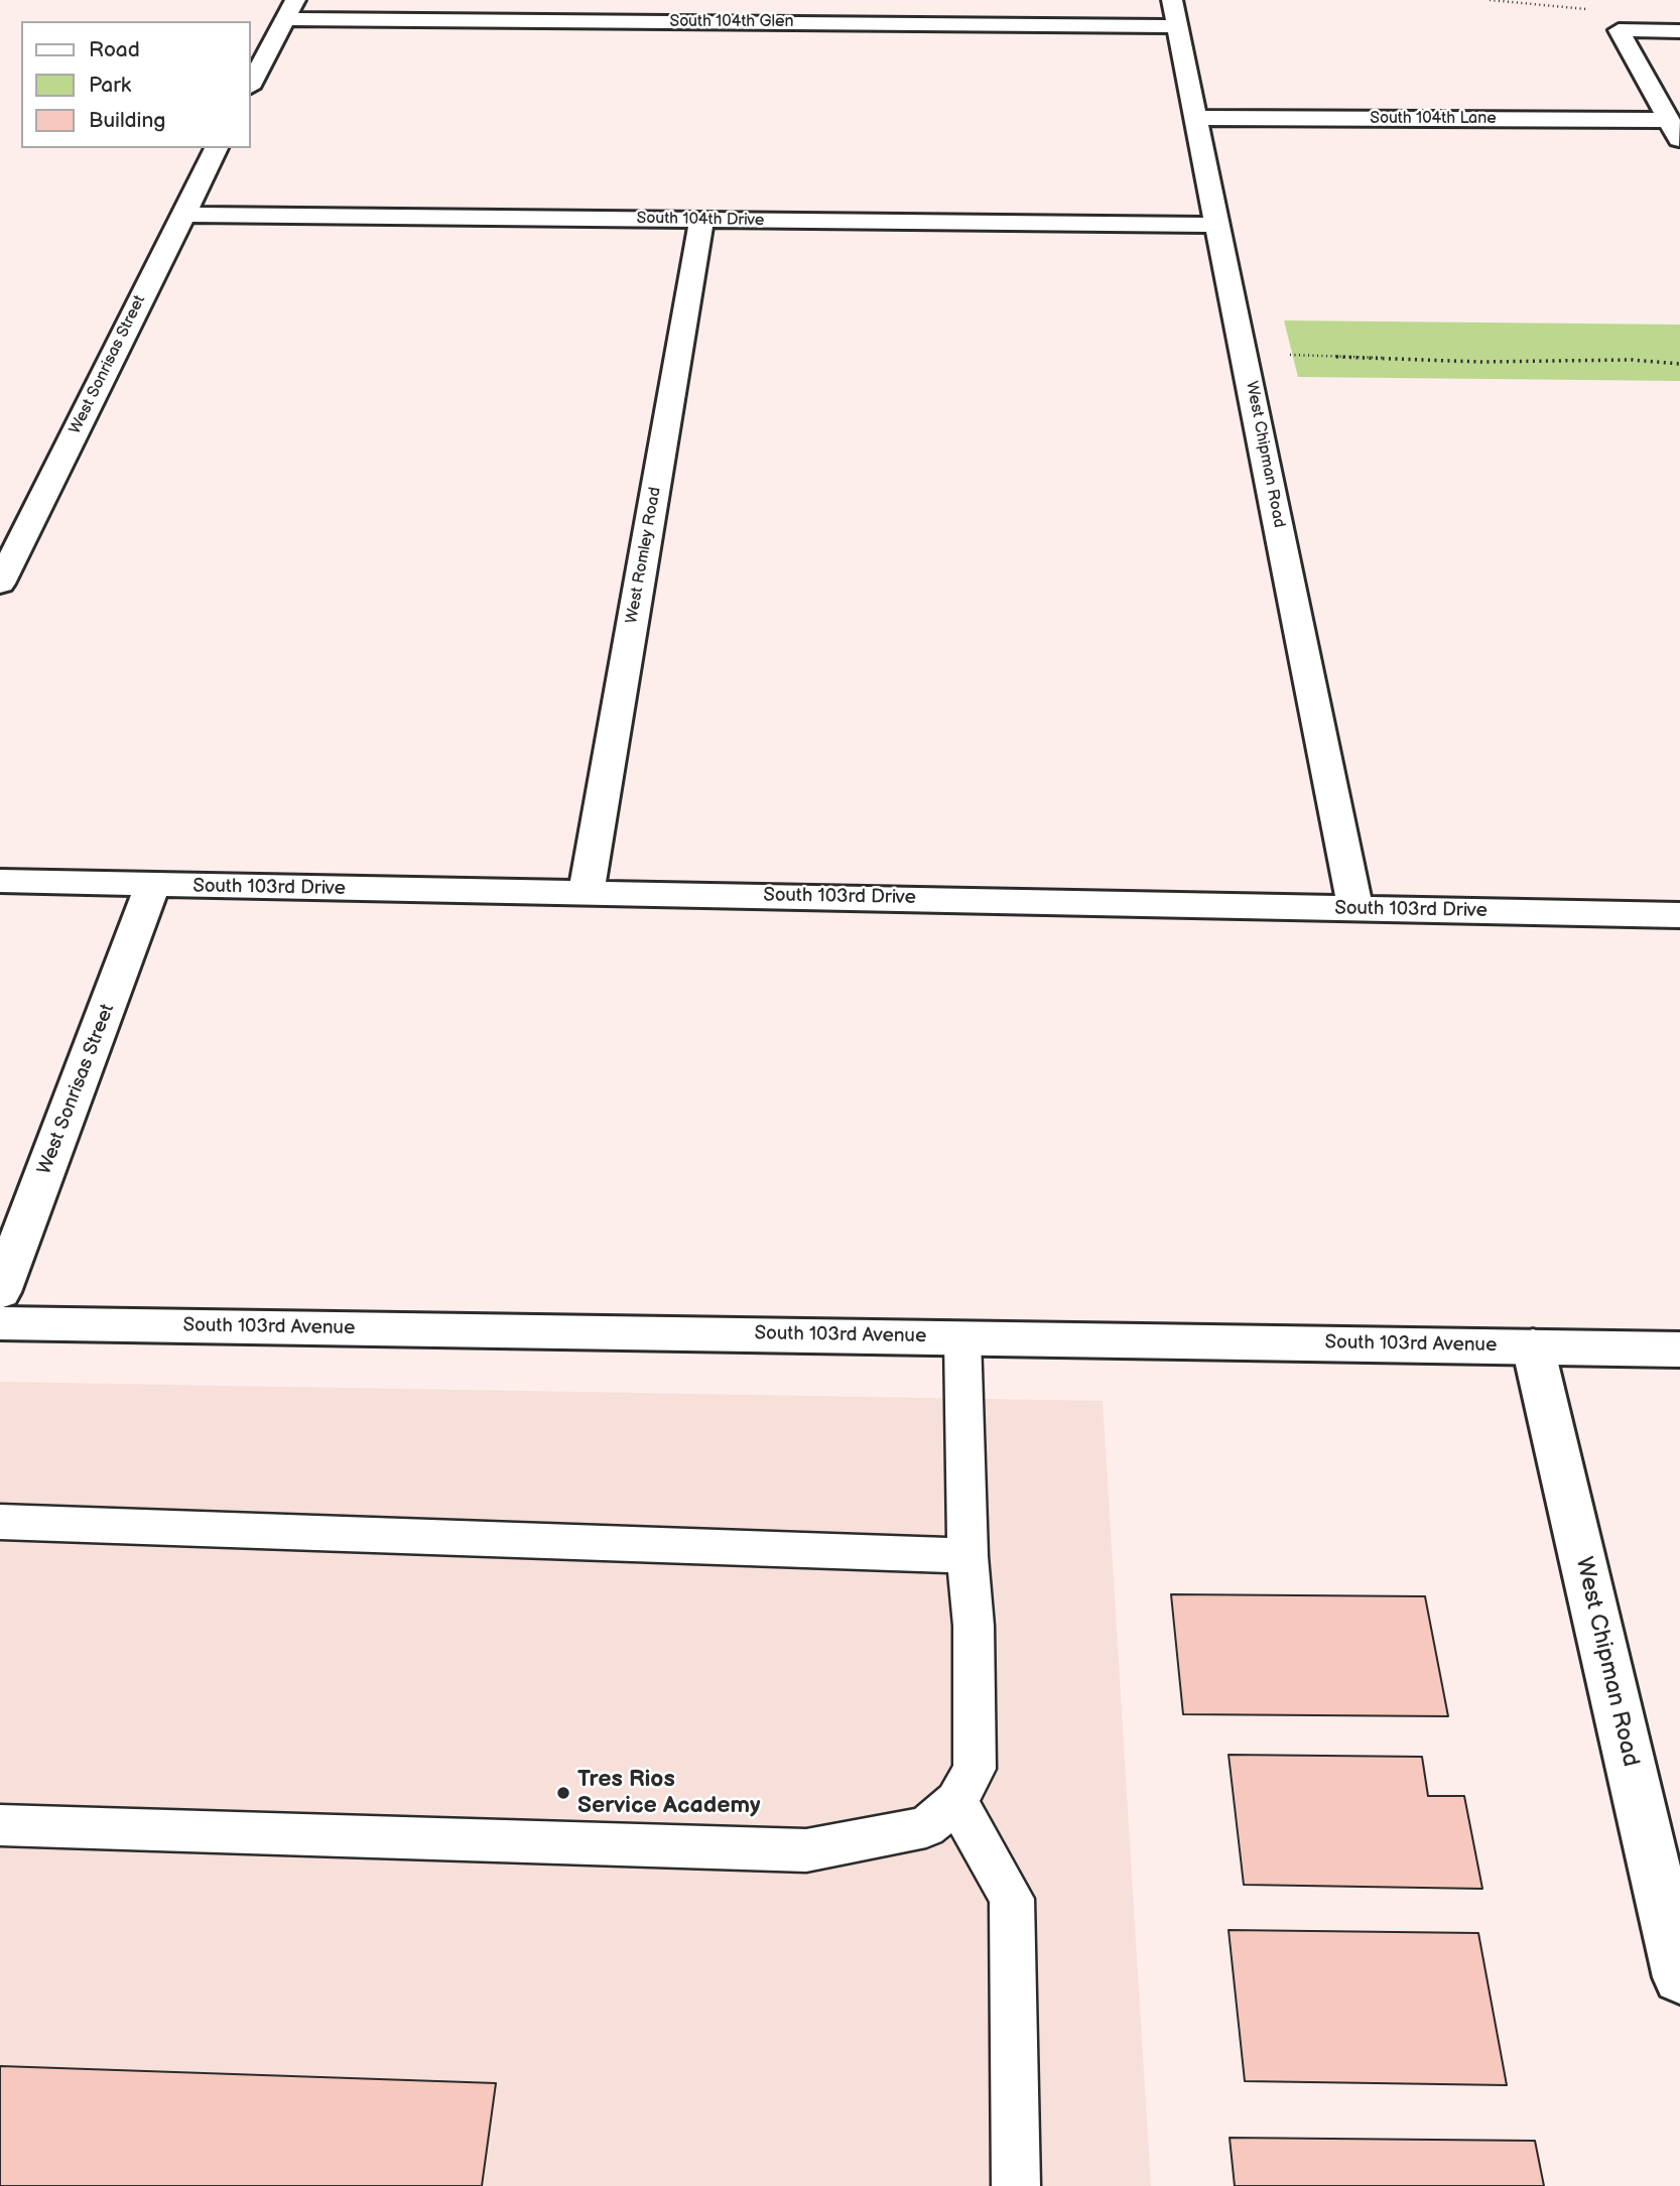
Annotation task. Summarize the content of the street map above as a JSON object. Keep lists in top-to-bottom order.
{
  "streets": {
    "street": [
      "South 104th Glen",
      "South 104th Lane",
      "South 104th Drive",
      "West Sonrisas Street",
      "West Chipman Road",
      "West Romley Road",
      "South 103rd Drive",
      "South 103rd Avenue"
    ]
  },
  "crossings": [
    ["South 104th Glen", "West Chipman Road"],
    ["South 104th Lane", "West Chipman Road"],
    ["South 104th Drive", "West Sonrisas Street"],
    ["South 104th Drive", "West Chipman Road"],
    ["South 104th Drive", "West Romley Road"],
    ["West Sonrisas Street", "South 103rd Drive"],
    ["West Chipman Road", "South 103rd Drive"],
    ["West Chipman Road", "South 103rd Avenue"],
    ["West Romley Road", "South 103rd Drive"]
  ],
  "places": ["Tres Rios Service Academy"],
  "legend": ["Road", "Park", "Building"]
}
